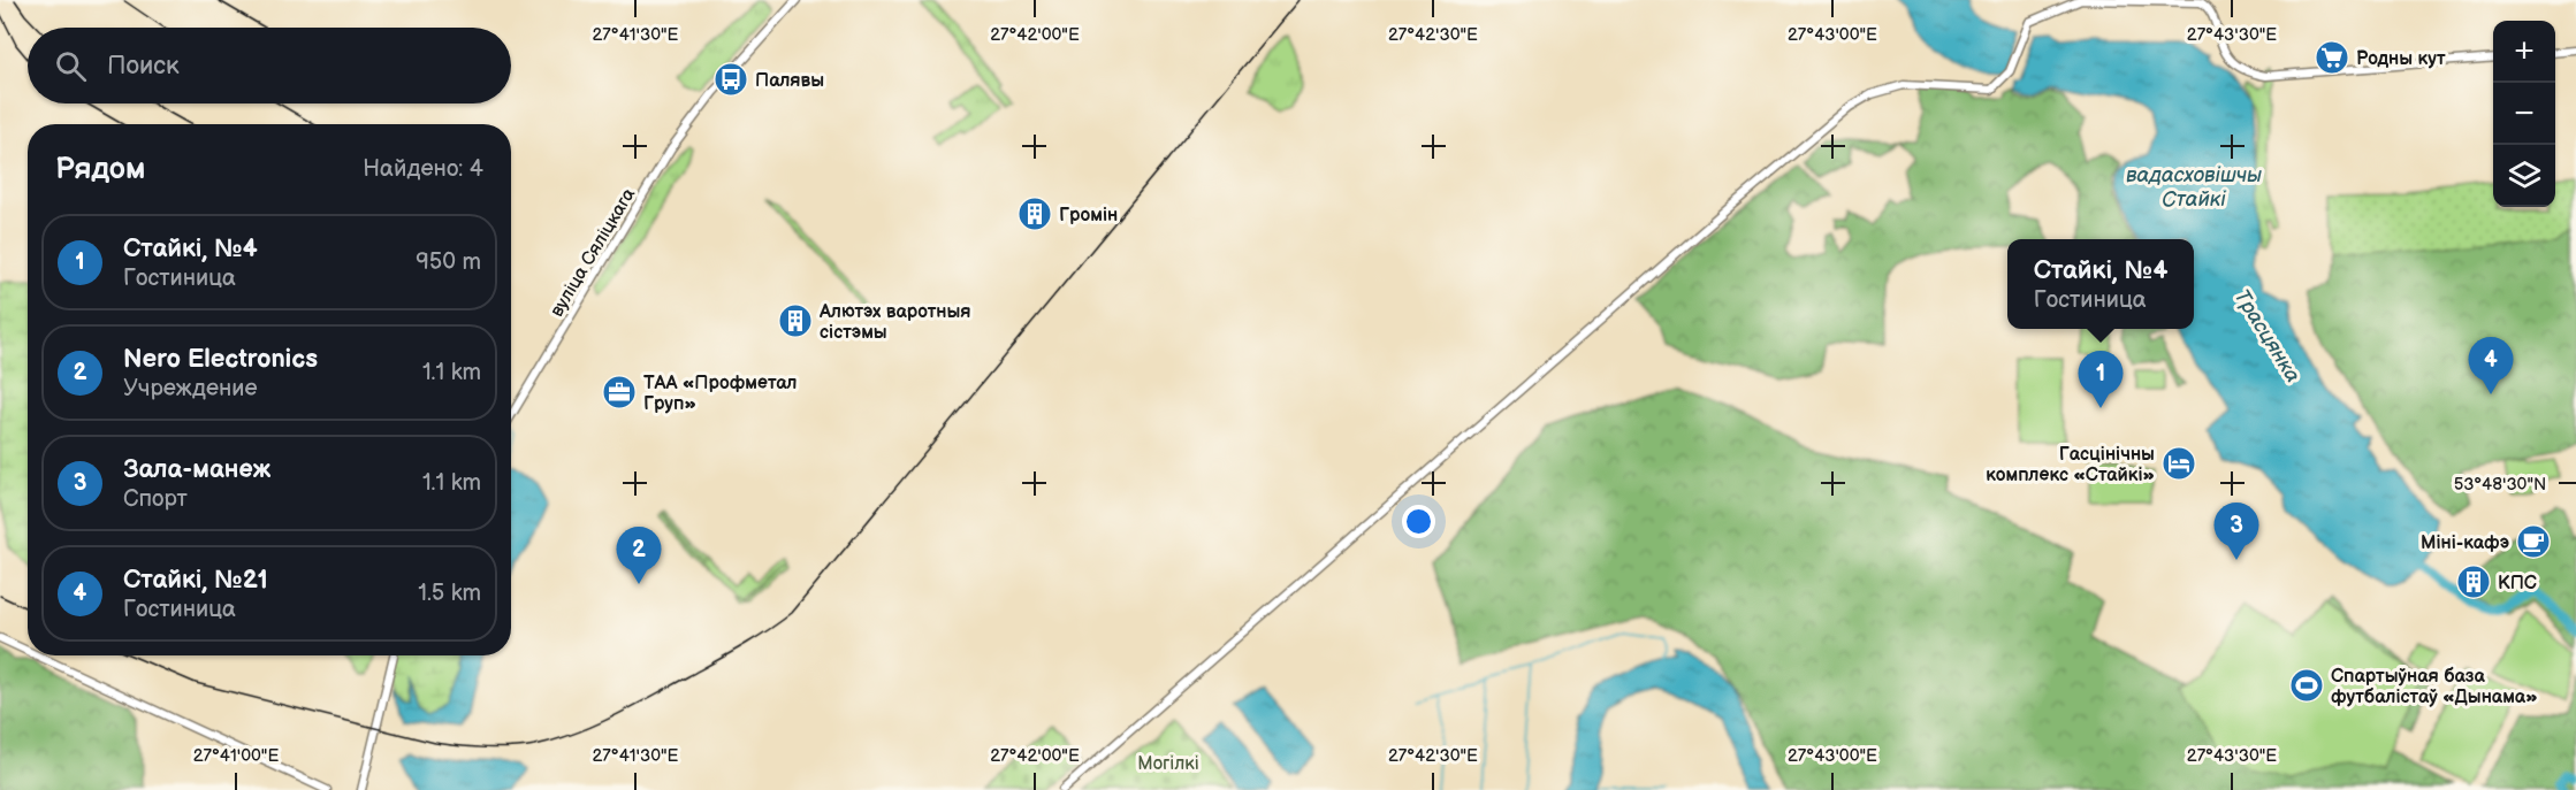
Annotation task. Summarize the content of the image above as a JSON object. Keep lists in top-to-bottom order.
{
  "streets": {
    "main road": ["вуліца Сяліцкага"]
  },
  "water": ["вадасховішчы Стайкі", "Трасцянка"],
  "parks": ["Могілкі"],
  "places": {
    "supermarket": ["Родны кут"],
    "bus stop": ["Палявы"],
    "building": ["Громін", "Алютэх варотныя сістэмы", "КПС"],
    "office": ["ТАА «Профметал Груп»"],
    "hotel": ["Гасцінічны комплекс «Стайкі»"],
    "cafe": ["Міні-кафэ"],
    "sports": ["Спартыўная база футбалістаў «Дынама»"]
  },
  "page": {
    "map_buttons": ["+", "−"],
    "search": "Поиск",
    "heading": ["Рядом", "Найдено: 4"],
    "list": [
      {
        "mark": "1",
        "name": "Стайкі, №4",
        "note": "Гостиница",
        "value": "950 m"
      },
      {
        "mark": "2",
        "name": "Nero Electronics",
        "note": "Учреждение",
        "value": "1.1 km"
      },
      {
        "mark": "3",
        "name": "Зала-манеж",
        "note": "Спорт",
        "value": "1.1 km"
      },
      {
        "mark": "4",
        "name": "Стайкі, №21",
        "note": "Гостиница",
        "value": "1.5 km"
      }
    ],
    "popup": ["Стайкі, №4", "Гостиница"],
    "pins": [
      "4",
      "1",
      "3",
      "2"
    ]
  },
  "coordinates": [
    "27°41'30\"E",
    "27°42'00\"E",
    "27°42'30\"E",
    "27°43'00\"E",
    "27°43'30\"E",
    "53°48'30\"N",
    "27°41'00\"E"
  ]
}
